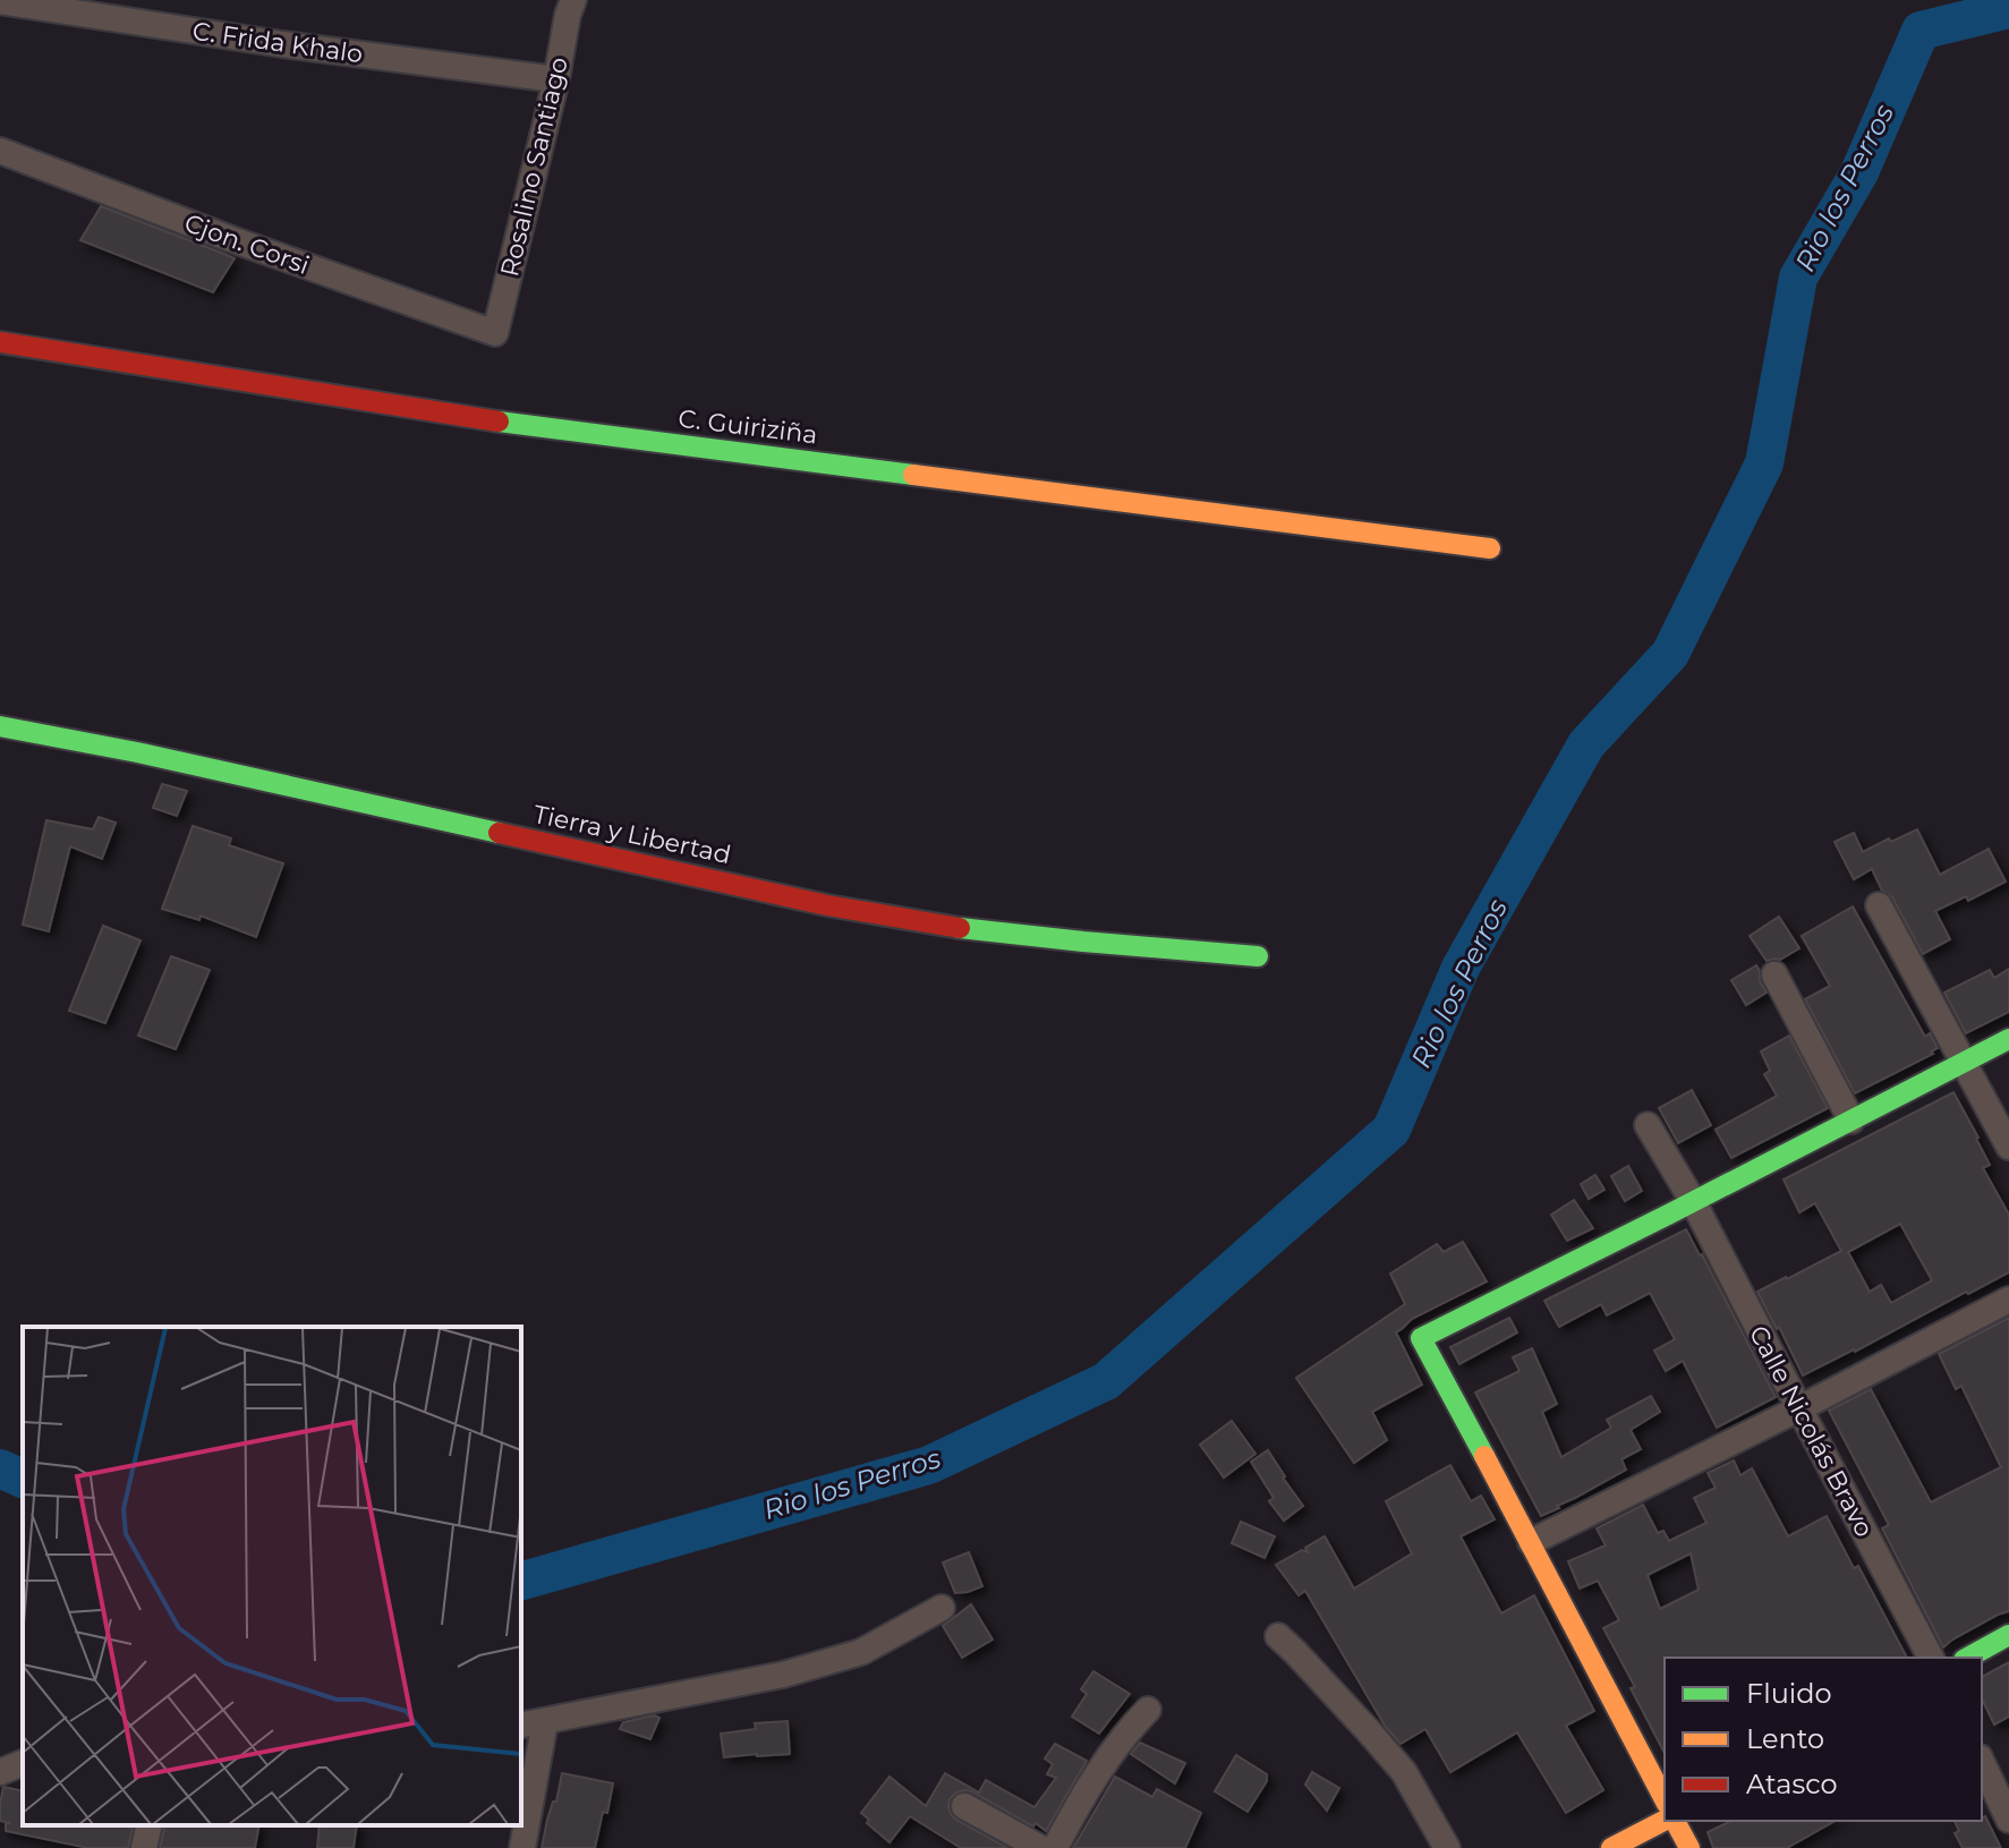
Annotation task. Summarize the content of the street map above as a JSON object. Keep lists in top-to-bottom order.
{
  "streets": {
    "street": [
      "C. Frida Khalo",
      "Rosalino Santiago",
      "Cjon. Corsi",
      "C. Guiriziña",
      "Tierra y Libertad",
      "Calle Nicolás Bravo"
    ]
  },
  "crossings": [
    ["C. Frida Khalo", "Rosalino Santiago"],
    ["Rosalino Santiago", "Cjon. Corsi"]
  ],
  "water": ["Rio los Perros"],
  "legend": ["Fluido", "Lento", "Atasco"]
}
